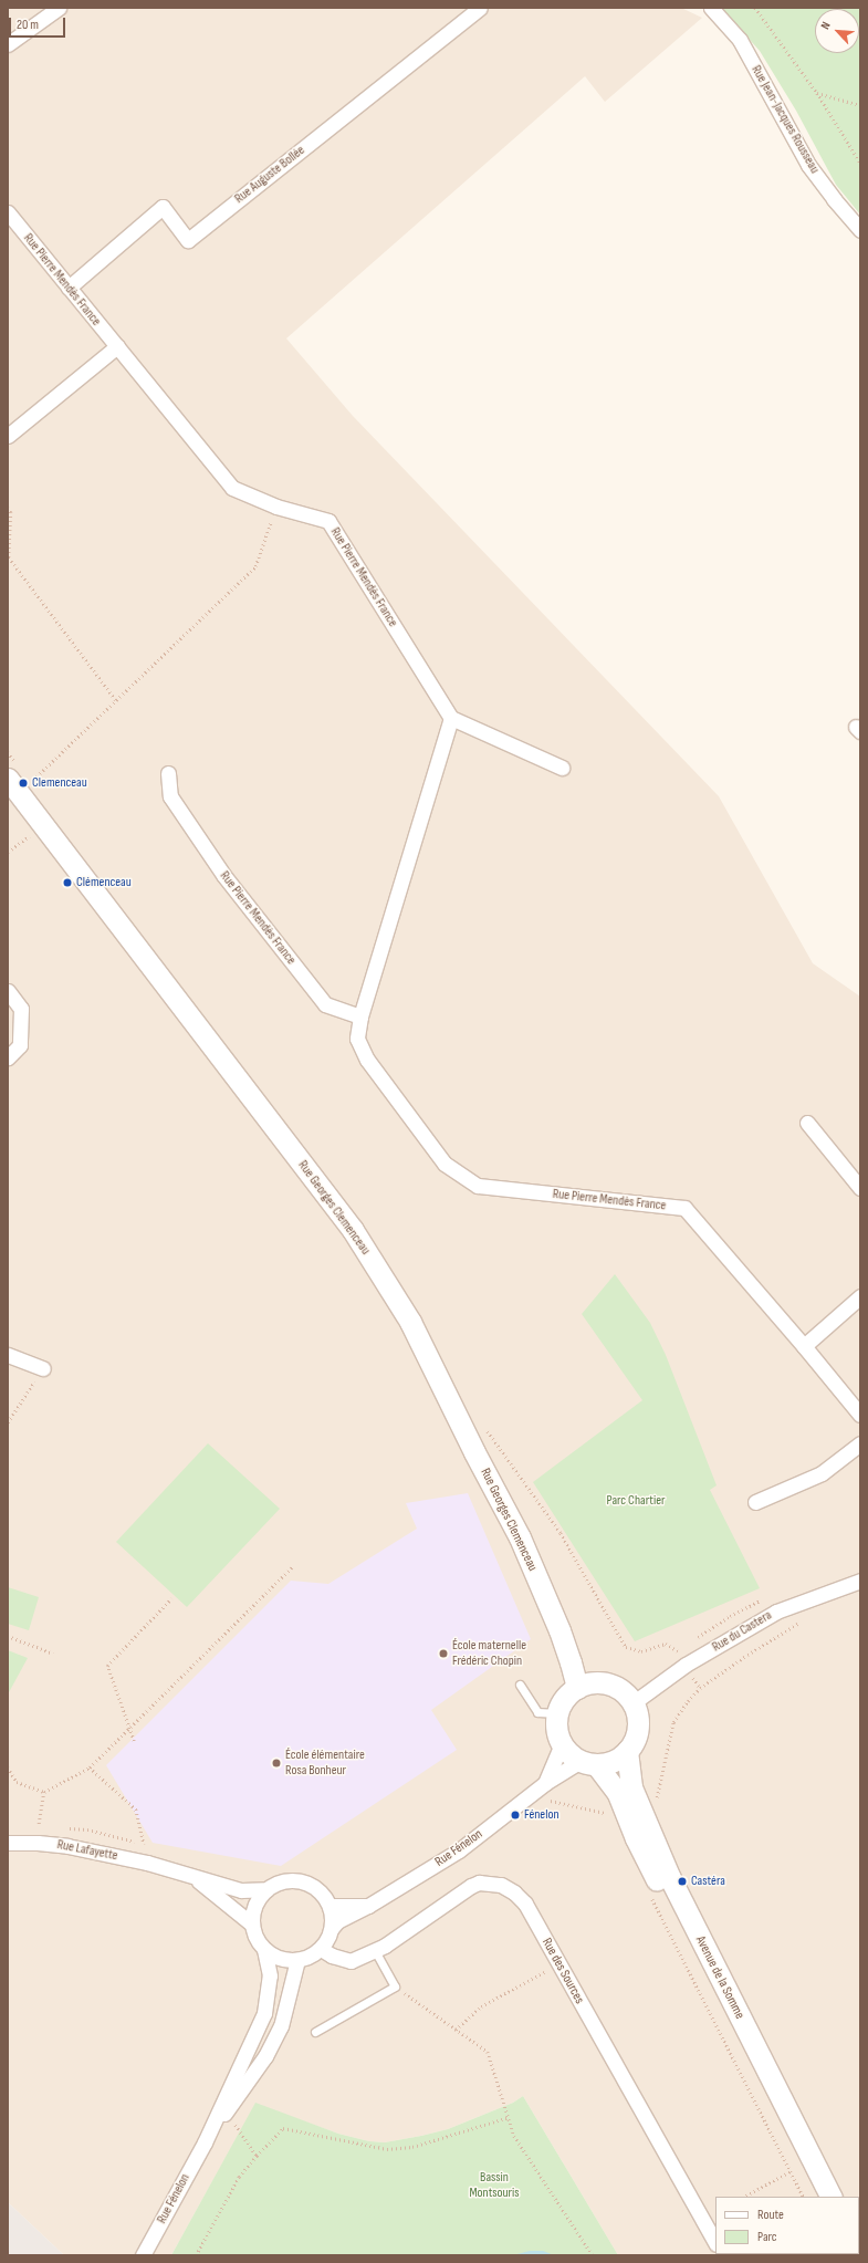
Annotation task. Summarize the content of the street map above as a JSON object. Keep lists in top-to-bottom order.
{
  "streets": {
    "street": [
      "Rue Jean-Jacques Rousseau",
      "Rue Auguste Bollée",
      "Rue Pierre Mendès France",
      "Rue Georges Clemenceau",
      "Rue du Castera",
      "Rue Fénelon",
      "Rue Lafayette",
      "Rue des Sources",
      "Avenue de la Somme"
    ]
  },
  "crossings": [
    ["Rue Auguste Bollée", "Rue Pierre Mendès France"],
    ["Rue Georges Clemenceau", "Rue du Castera"],
    ["Rue Georges Clemenceau", "Rue Fénelon"],
    ["Rue Georges Clemenceau", "Avenue de la Somme"],
    ["Rue du Castera", "Rue Fénelon"],
    ["Rue du Castera", "Avenue de la Somme"],
    ["Rue Fénelon", "Rue Lafayette"],
    ["Rue Fénelon", "Rue des Sources"],
    ["Rue Fénelon", "Avenue de la Somme"],
    ["Rue Lafayette", "Rue des Sources"]
  ],
  "parks": ["Parc Chartier", "Bassin Montsouris"],
  "places": [
    "Clemenceau",
    "Clémenceau",
    "École maternelle Frédéric Chopin",
    "École élémentaire Rosa Bonheur",
    "Fénelon",
    "Castéra"
  ],
  "legend": ["Route", "Parc"],
  "scale_bar": "20 m",
  "north": "top left"
}
